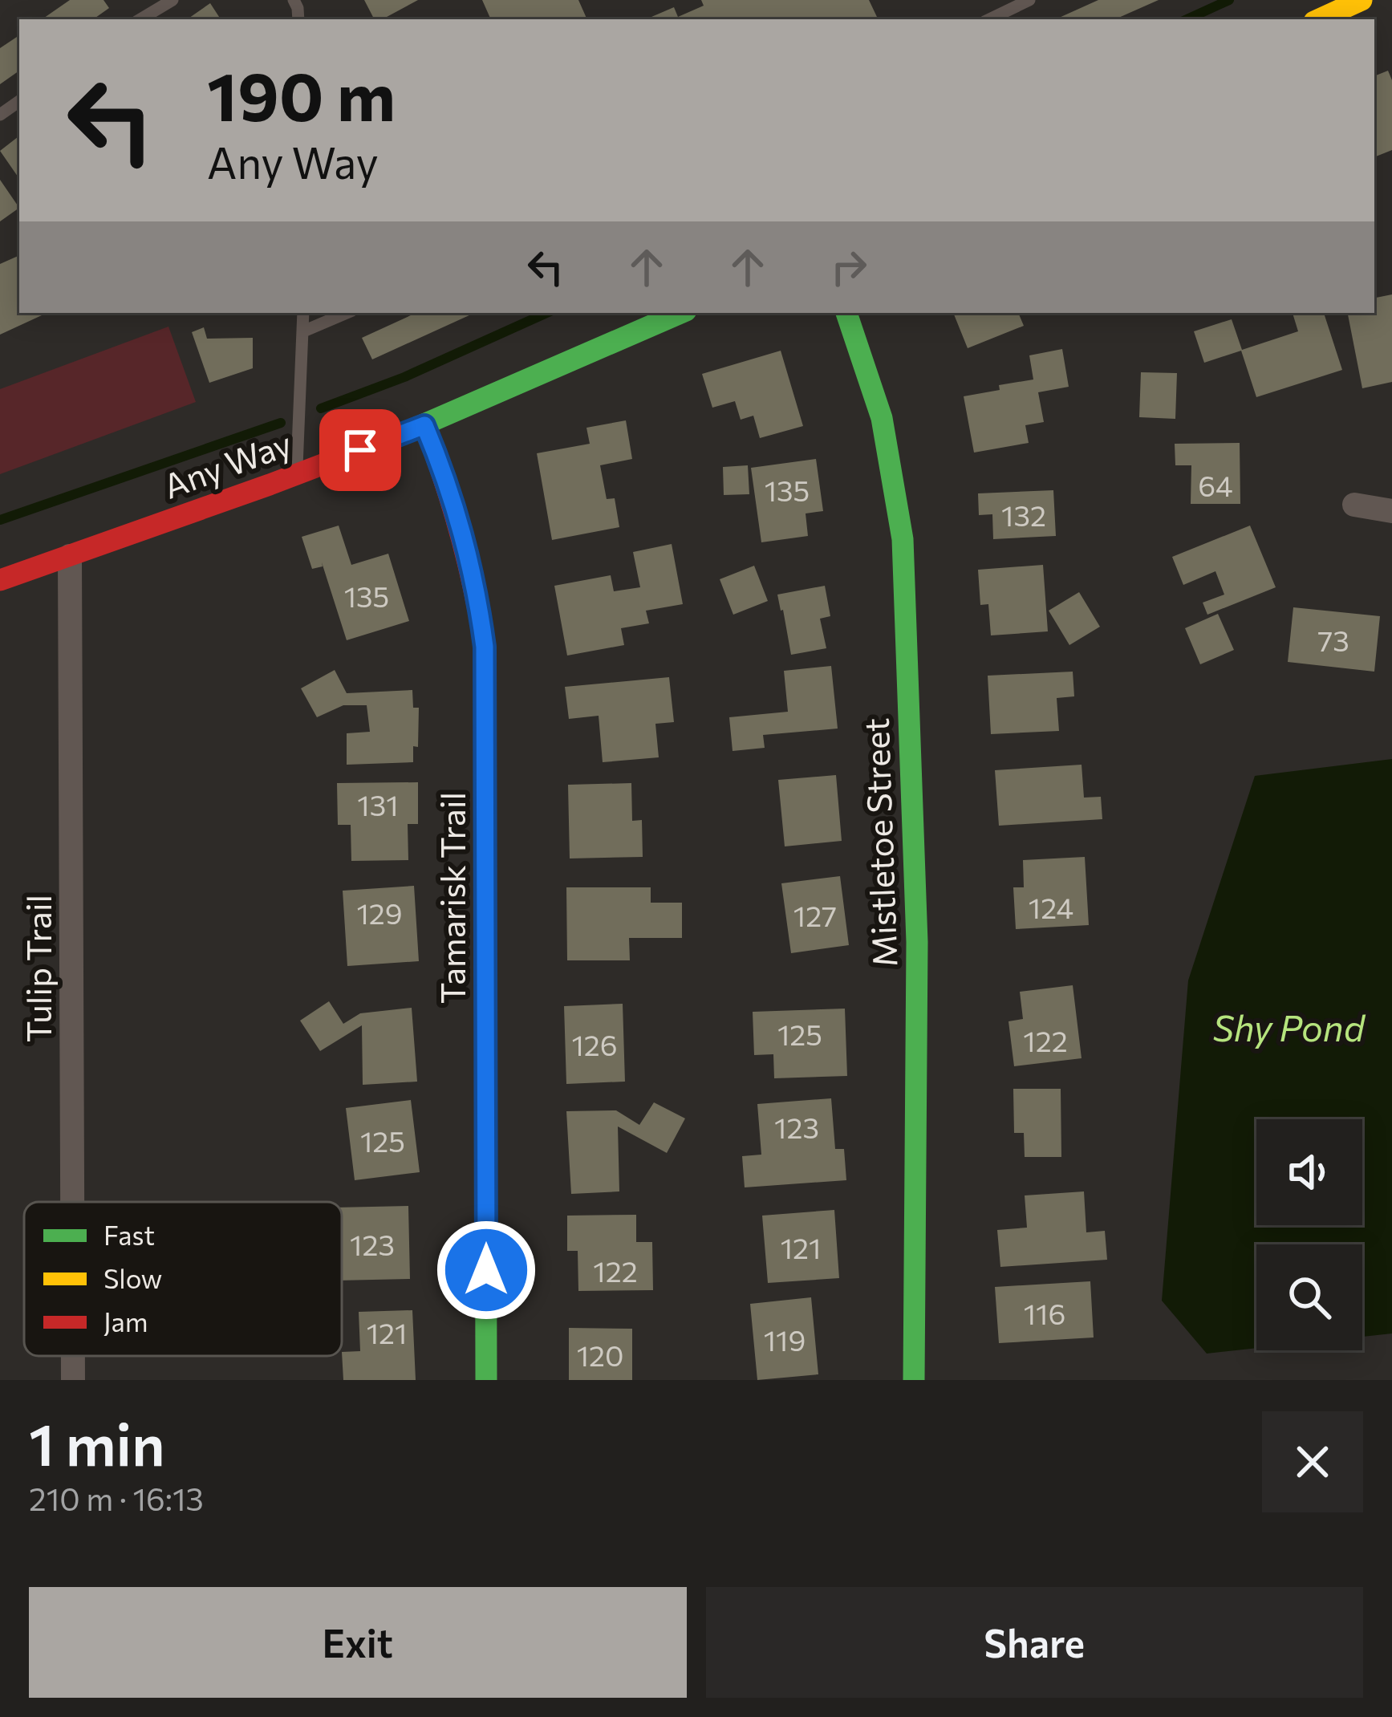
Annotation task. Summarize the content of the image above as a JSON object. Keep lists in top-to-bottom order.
{
  "streets": {
    "street": [
      "Any Way",
      "Mistletoe Street",
      "Tamarisk Trail",
      "Tulip Trail"
    ]
  },
  "crossings": [
    ["Any Way", "Tamarisk Trail"],
    ["Any Way", "Tulip Trail"]
  ],
  "water": ["Shy Pond"],
  "house_numbers": [
    "64",
    "135",
    "132",
    "135",
    "73",
    "131",
    "124",
    "129",
    "127",
    "125",
    "122",
    "126",
    "123",
    "125",
    "123",
    "121",
    "122",
    "116",
    "121",
    "119",
    "120"
  ],
  "legend": ["Fast", "Slow", "Jam"],
  "page": {
    "turn": ["190 m", "Any Way"],
    "heading": ["1 min", "210 m · 16:13"],
    "buttons": ["Exit", "Share"]
  }
}
